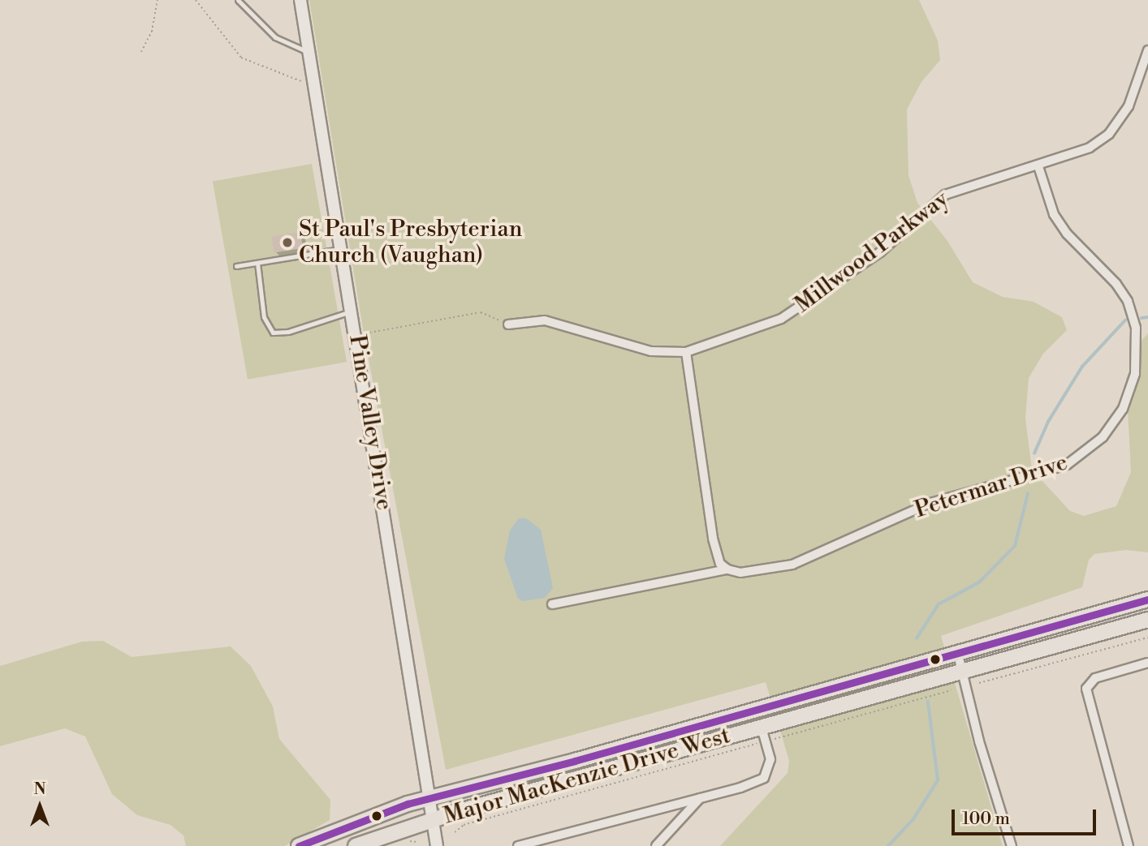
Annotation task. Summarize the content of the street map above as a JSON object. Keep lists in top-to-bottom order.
{
  "streets": {
    "main road": ["Major MacKenzie Drive West"],
    "street": ["Millwood Parkway", "Pine Valley Drive", "Petermar Drive"]
  },
  "crossings": [
    ["Millwood Parkway", "Petermar Drive"],
    ["Pine Valley Drive", "Major MacKenzie Drive West"]
  ],
  "places": ["St Paul's Presbyterian Church (Vaughan)"],
  "scale_bar": "100 m",
  "north": "top"
}
